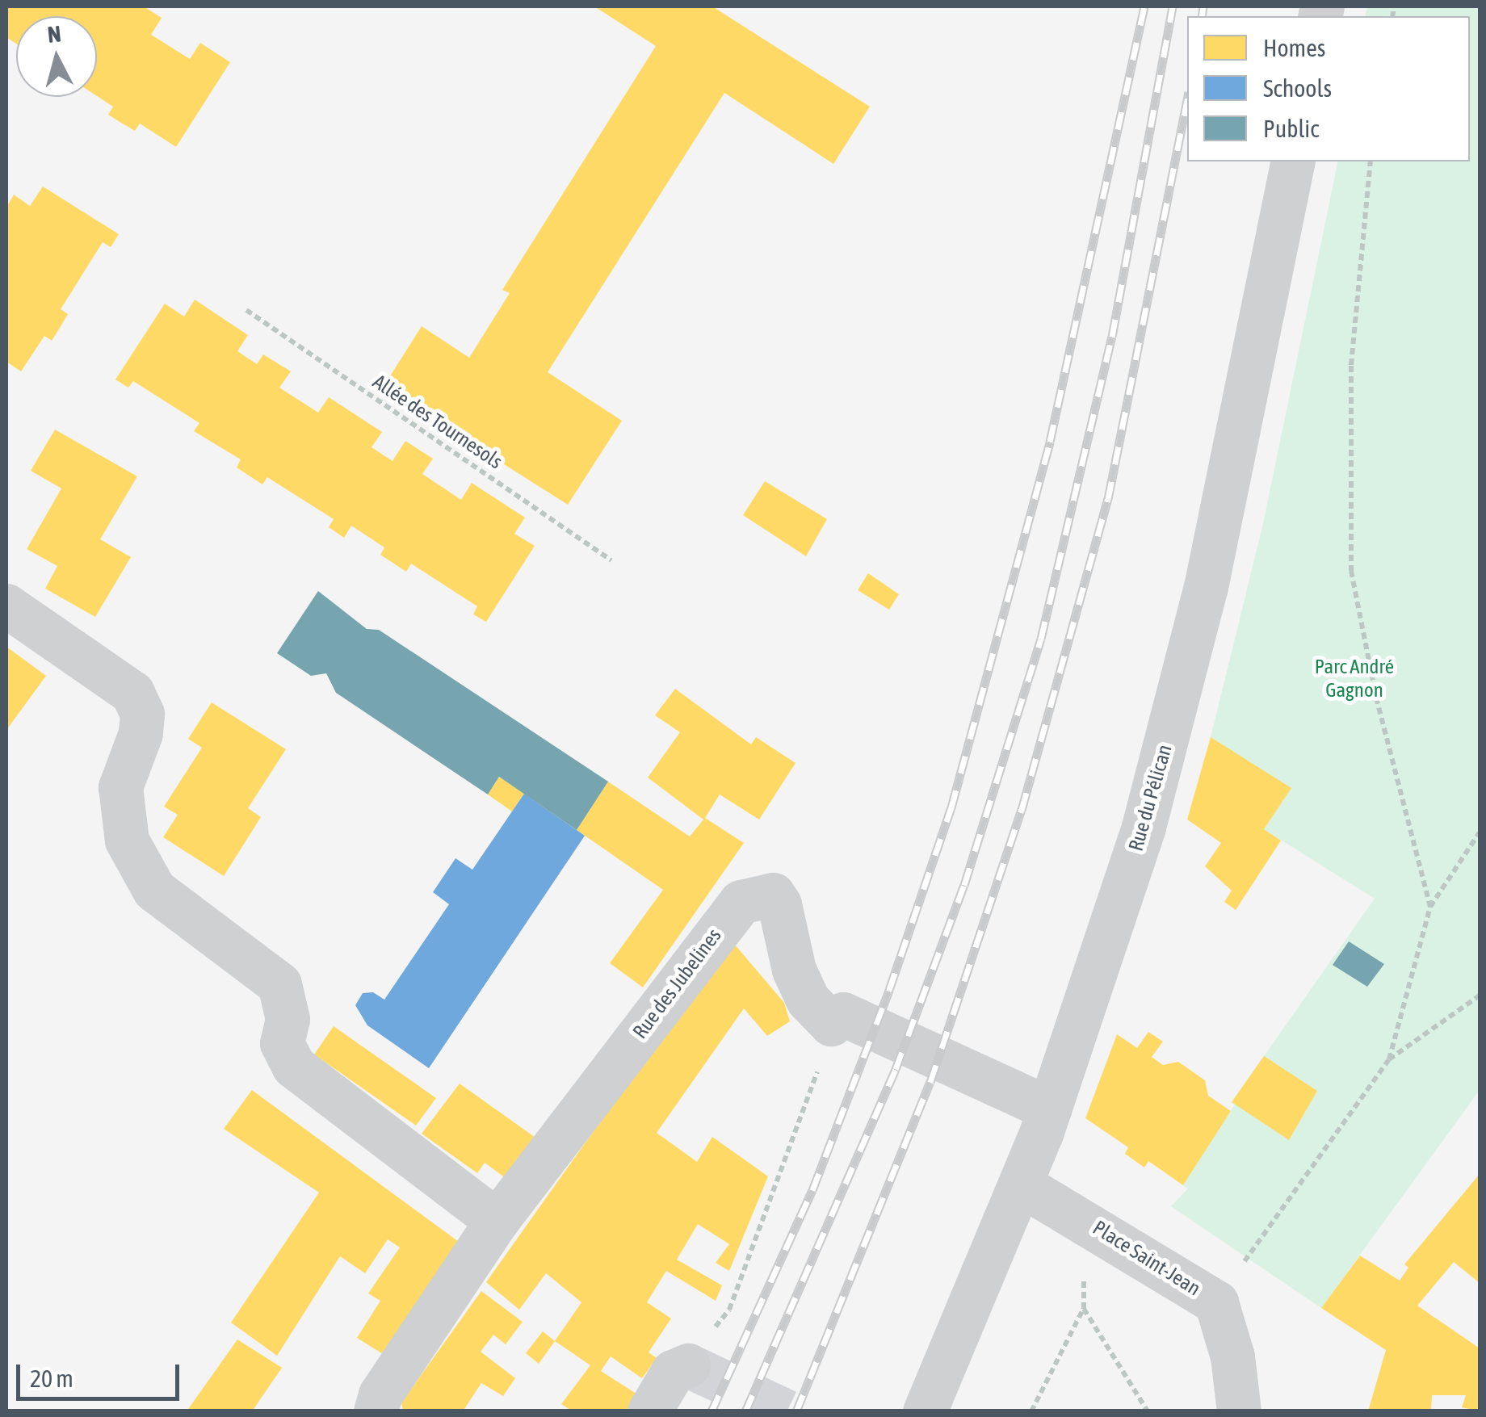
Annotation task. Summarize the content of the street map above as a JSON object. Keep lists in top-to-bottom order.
{
  "streets": {
    "street": ["Rue du Pélican", "Rue des Jubelines", "Place Saint-Jean"],
    "path": ["Allée des Tournesols"]
  },
  "crossings": [
    ["Rue du Pélican", "Place Saint-Jean"]
  ],
  "parks": ["Parc André Gagnon"],
  "legend": ["Homes", "Schools", "Public"],
  "scale_bar": "20 m",
  "north": "top"
}
